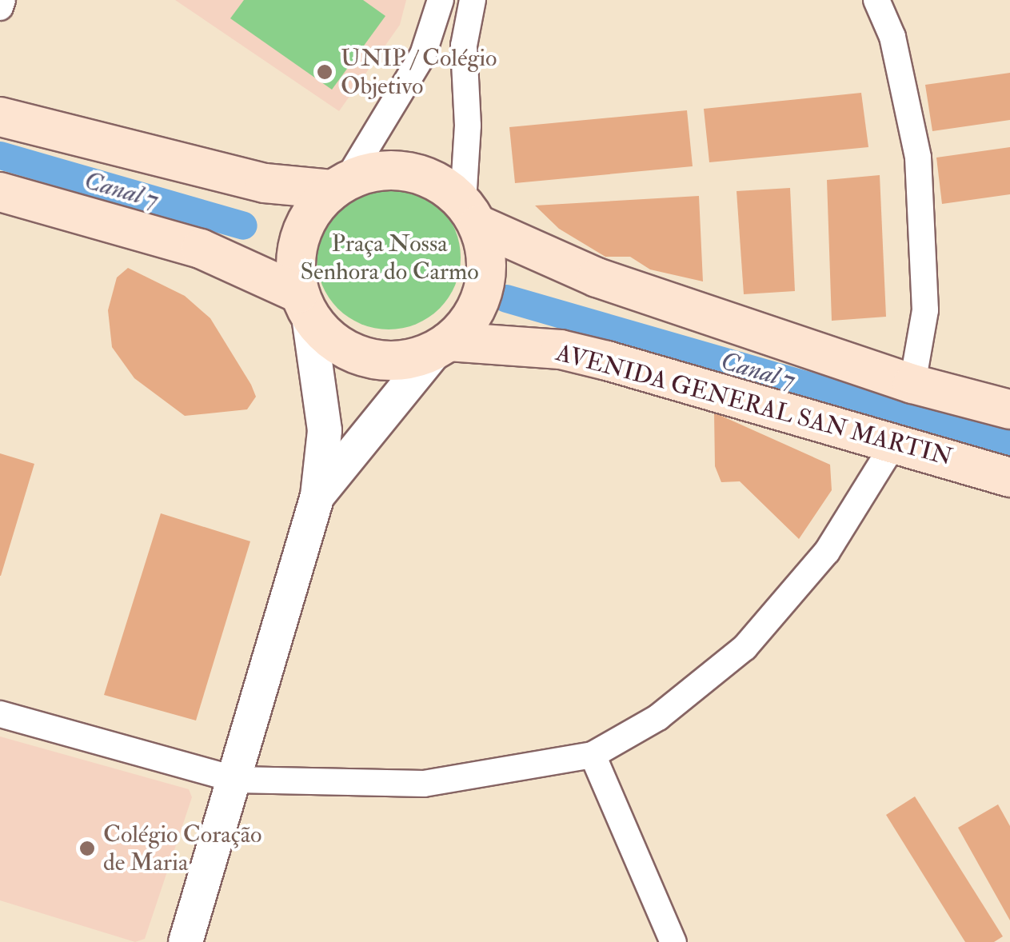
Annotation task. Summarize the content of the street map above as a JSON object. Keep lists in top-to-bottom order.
{
  "streets": {
    "main road": ["AVENIDA GENERAL SAN MARTIN"]
  },
  "water": ["Canal 7"],
  "parks": ["Praça Nossa Senhora do Carmo"],
  "places": ["UNIP / Colégio Objetivo", "Colégio Coração de Maria"]
}
